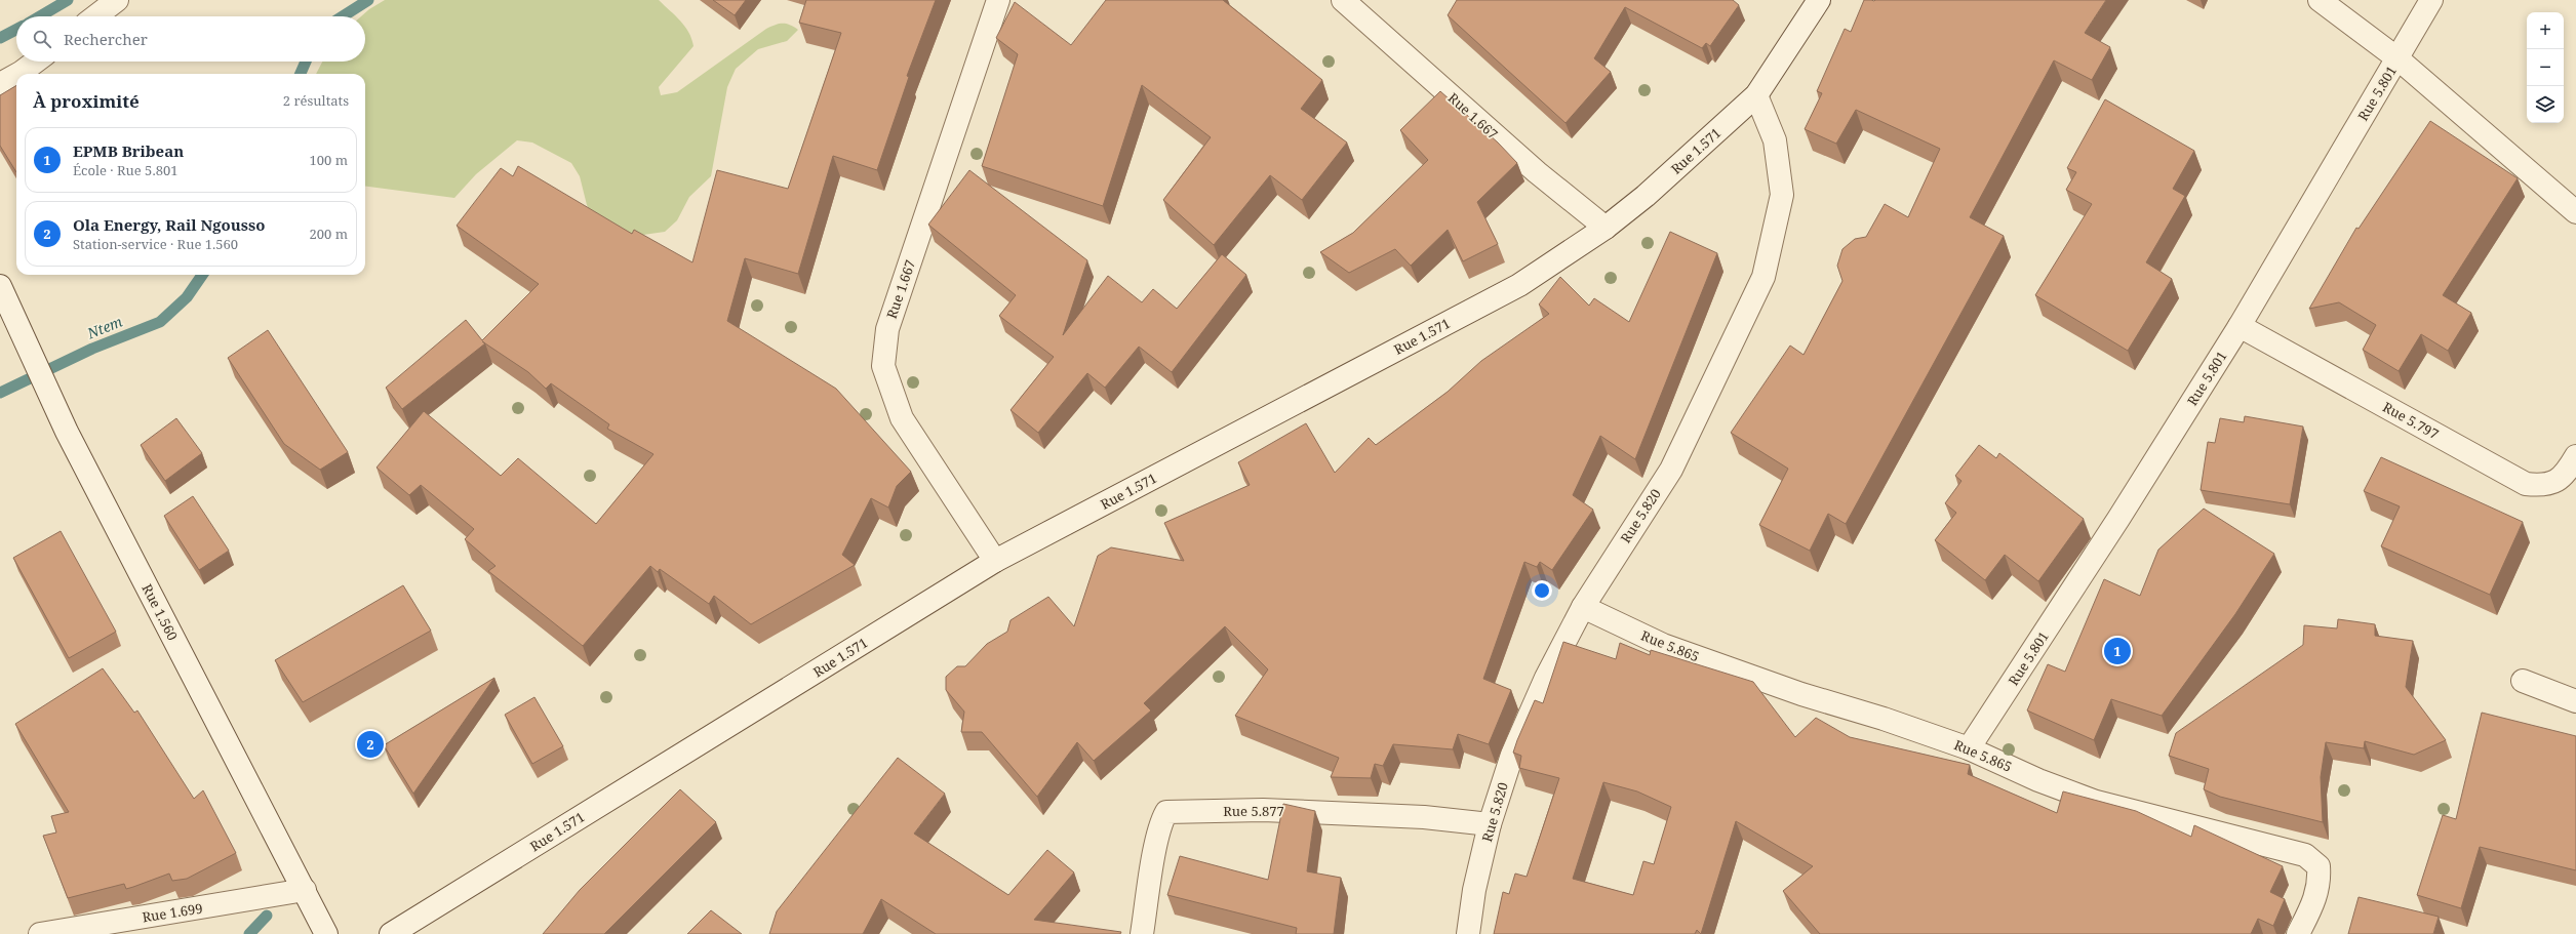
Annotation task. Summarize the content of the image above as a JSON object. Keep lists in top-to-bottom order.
{
  "streets": {
    "street": [
      "Rue 5.801",
      "Rue 1.667",
      "Rue 1.571",
      "Rue 5.797",
      "Rue 5.820",
      "Rue 1.560",
      "Rue 5.865",
      "Rue 5.877",
      "Rue 1.699"
    ]
  },
  "crossings": [
    ["Rue 5.801", "Rue 5.797"],
    ["Rue 5.801", "Rue 5.865"],
    ["Rue 1.667", "Rue 1.571"],
    ["Rue 1.571", "Rue 5.820"],
    ["Rue 5.820", "Rue 5.865"],
    ["Rue 5.820", "Rue 5.877"],
    ["Rue 1.560", "Rue 1.699"]
  ],
  "water": ["Ntem"],
  "page": {
    "map_buttons": ["+", "−"],
    "search": "Rechercher",
    "heading": ["À proximité", "2 résultats"],
    "list": [
      {
        "mark": "1",
        "name": "EPMB Bribean",
        "note": "École · Rue 5.801",
        "value": "100 m"
      },
      {
        "mark": "2",
        "name": "Ola Energy, Rail Ngousso",
        "note": "Station-service · Rue 1.560",
        "value": "200 m"
      }
    ],
    "pins": ["1", "2"]
  }
}
